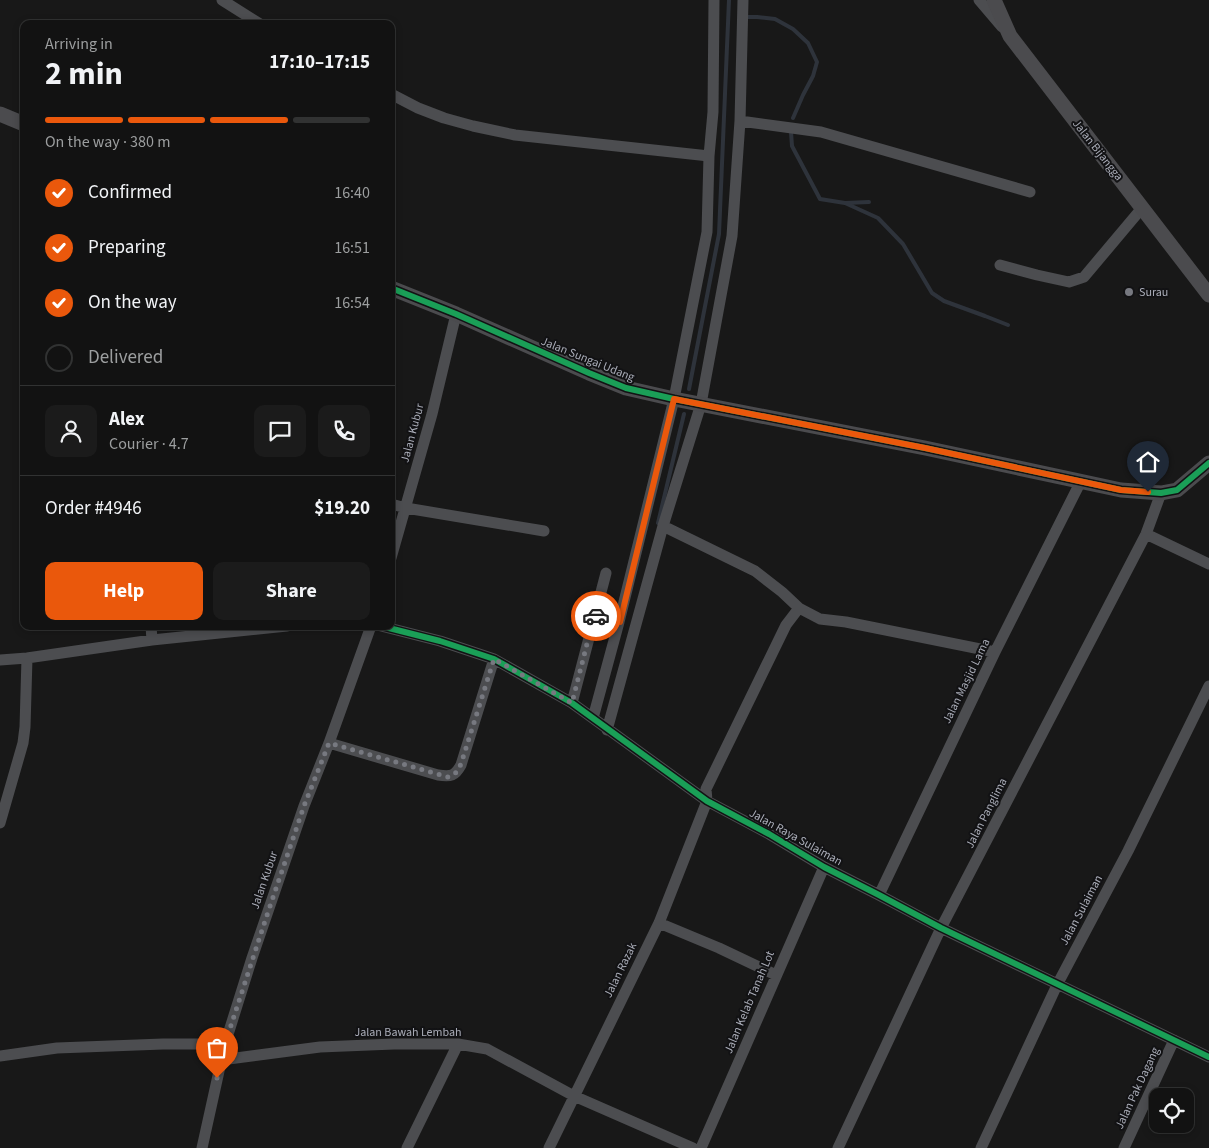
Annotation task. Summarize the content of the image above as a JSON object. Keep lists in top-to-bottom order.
{
  "streets": {
    "street": [
      "Jalan Bijangga",
      "Jalan Sungai Udang",
      "Jalan Kubur",
      "Jalan Masjid Lama",
      "Jalan Panglima",
      "Jalan Raya Sulaiman",
      "Jalan Sulaiman",
      "Jalan Razak",
      "Jalan Kelab Tanah Lot",
      "Jalan Bawah Lembah",
      "Jalan Pak Dagang"
    ]
  },
  "crossings": [
    ["Jalan Sungai Udang", "Jalan Kubur"],
    ["Jalan Sungai Udang", "Jalan Masjid Lama"],
    ["Jalan Sungai Udang", "Jalan Panglima"],
    ["Jalan Kubur", "Jalan Bawah Lembah"],
    ["Jalan Masjid Lama", "Jalan Raya Sulaiman"],
    ["Jalan Panglima", "Jalan Raya Sulaiman"],
    ["Jalan Raya Sulaiman", "Jalan Sulaiman"],
    ["Jalan Raya Sulaiman", "Jalan Razak"],
    ["Jalan Raya Sulaiman", "Jalan Kelab Tanah Lot"],
    ["Jalan Raya Sulaiman", "Jalan Pak Dagang"],
    ["Jalan Razak", "Jalan Bawah Lembah"]
  ],
  "places": ["Surau"],
  "page": {
    "heading": ["2 min", "Arriving in", "17:10–17:15"],
    "panel": [
      "Alex",
      "Courier · 4.7",
      "Order #4946",
      "$19.20"
    ],
    "bar": "On the way · 380 m",
    "list": [
      ["Confirmed", "16:40"],
      ["Preparing", "16:51"],
      ["On the way", "16:54"],
      "Delivered"
    ],
    "buttons": ["Help", "Share"]
  }
}
